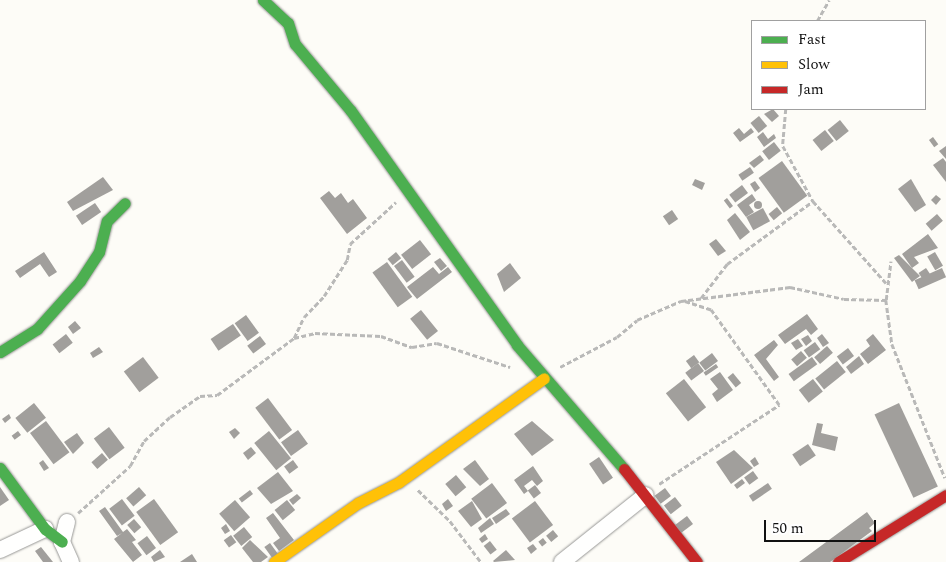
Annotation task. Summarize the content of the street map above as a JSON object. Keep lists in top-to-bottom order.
{
  "legend": ["Fast", "Slow", "Jam"],
  "scale_bar": "50 m"
}
